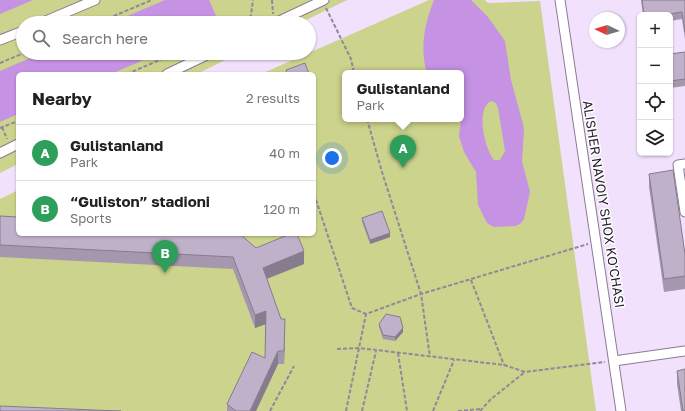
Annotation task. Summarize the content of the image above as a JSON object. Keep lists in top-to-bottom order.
{
  "streets": {
    "street": ["ALISHER NAVOIY SHOX KO'CHASI"]
  },
  "north": "left",
  "page": {
    "map_buttons": ["+", "−"],
    "search": "Search here",
    "popup": ["Gulistanland", "Park"],
    "heading": ["Nearby", "2 results"],
    "list": [
      {
        "mark": "A",
        "name": "Gulistanland",
        "note": "Park",
        "value": "40 m"
      },
      {
        "mark": "B",
        "name": "“Guliston” stadioni",
        "note": "Sports",
        "value": "120 m"
      }
    ],
    "pins": ["A", "B"]
  }
}
